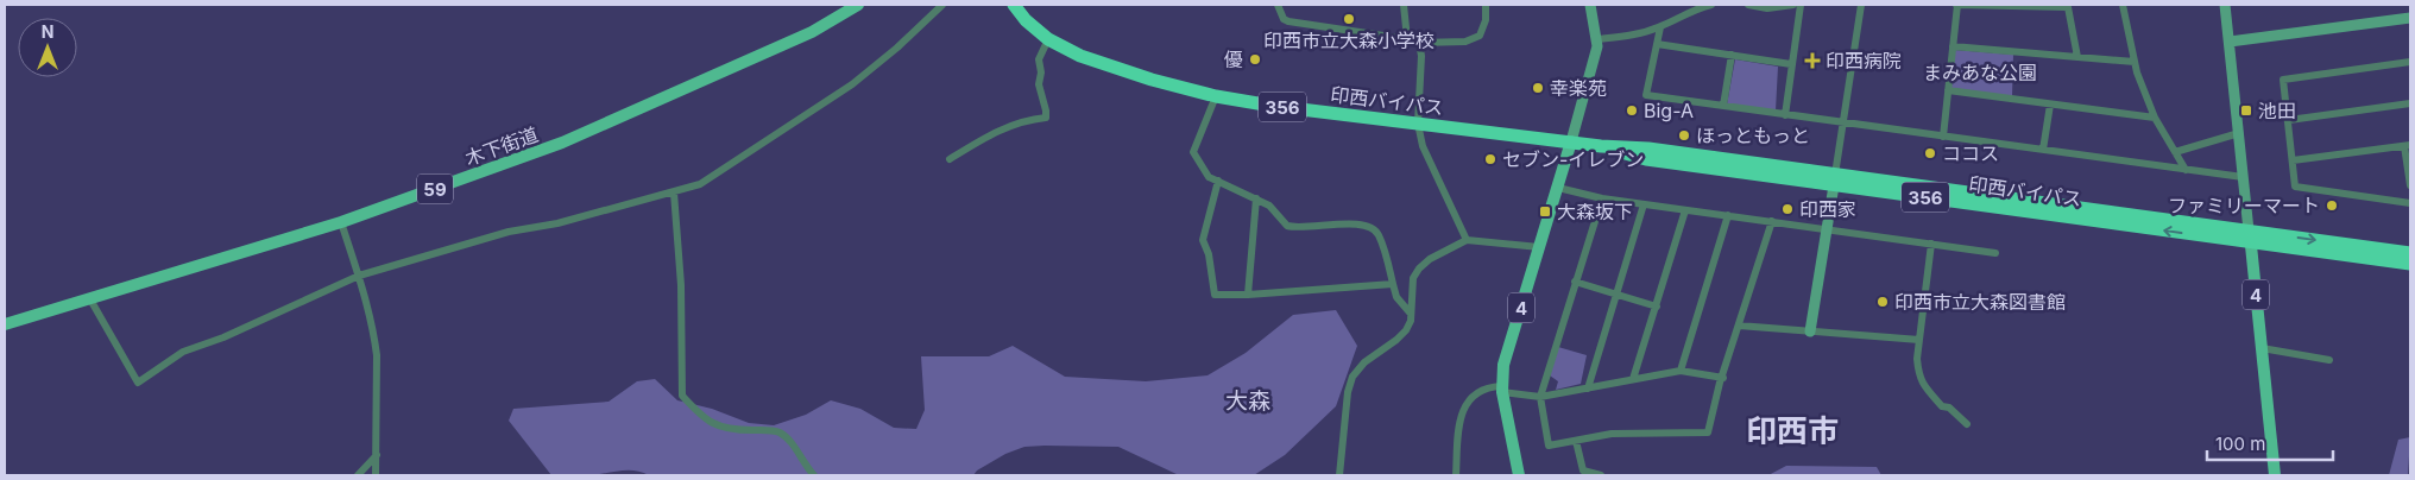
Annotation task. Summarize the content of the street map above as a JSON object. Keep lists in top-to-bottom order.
{
  "streets": {
    "highway": ["印西バイパス", "356"],
    "main road": ["木下街道", "59", "4"]
  },
  "crossings": [
    ["印西バイパス", "4"]
  ],
  "districts": ["大森", "印西市"],
  "parks": ["まみあな公園"],
  "places": {
    "other": [
      "印西市立大森小学校",
      "優",
      "幸楽苑",
      "Big-A",
      "ほっともっと",
      "ココス",
      "セブン-イレブン",
      "ファミリーマート",
      "印西家",
      "印西市立大森図書館"
    ],
    "health": ["印西病院"],
    "transit": ["池田", "大森坂下"]
  },
  "scale_bar": "100 m",
  "north": "top"
}
